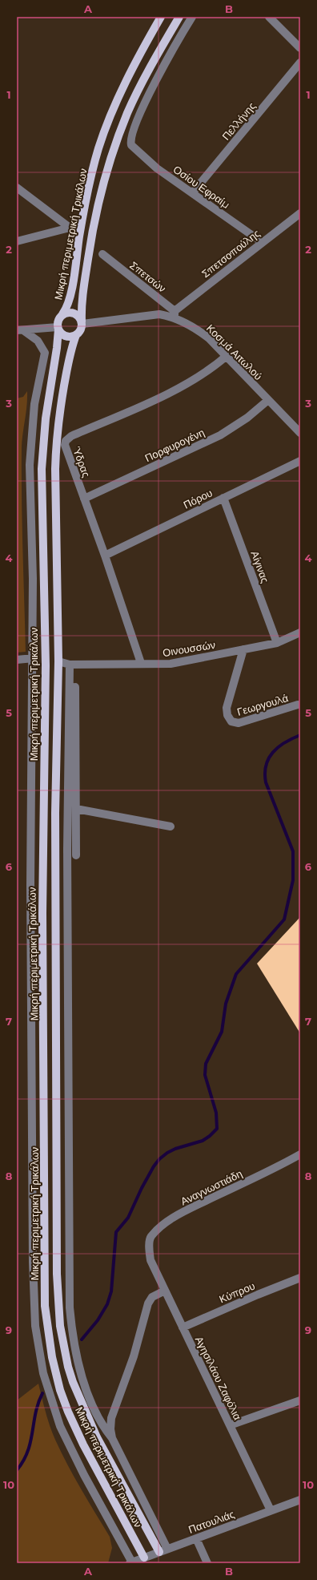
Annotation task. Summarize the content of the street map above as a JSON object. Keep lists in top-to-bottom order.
{
  "streets": {
    "main road": ["Μικρή περιμετρική Τρικάλων"],
    "street": [
      "Πελλήνης",
      "Οσίου Εφραίμ",
      "Σπετσοπούλης",
      "Σπετσών",
      "Κοσμά Αιτωλού",
      "Πορφυρογένη",
      "Ύδρας",
      "Πόρου",
      "Αίγινας",
      "Οινουσσών",
      "Γεωργουλά",
      "Αναγνωστιάδη",
      "Κύπρου",
      "Αγησιλάου Ζαφόλια",
      "Πατουλιάς"
    ]
  },
  "crossings": [
    ["Πελλήνης", "Οσίου Εφραίμ"],
    ["Οσίου Εφραίμ", "Σπετσοπούλης"],
    ["Μικρή περιμετρική Τρικάλων", "Κοσμά Αιτωλού"],
    ["Μικρή περιμετρική Τρικάλων", "Οινουσσών"],
    ["Μικρή περιμετρική Τρικάλων", "Πατουλιάς"],
    ["Σπετσοπούλης", "Σπετσών"],
    ["Σπετσοπούλης", "Κοσμά Αιτωλού"],
    ["Σπετσών", "Κοσμά Αιτωλού"],
    ["Κοσμά Αιτωλού", "Πορφυρογένη"],
    ["Κοσμά Αιτωλού", "Ύδρας"],
    ["Πορφυρογένη", "Ύδρας"],
    ["Ύδρας", "Πόρου"],
    ["Ύδρας", "Οινουσσών"],
    ["Πόρου", "Αίγινας"],
    ["Αίγινας", "Οινουσσών"],
    ["Οινουσσών", "Γεωργουλά"],
    ["Αναγνωστιάδη", "Αγησιλάου Ζαφόλια"],
    ["Κύπρου", "Αγησιλάου Ζαφόλια"],
    ["Αγησιλάου Ζαφόλια", "Πατουλιάς"]
  ],
  "grid": {
    "columns": ["A", "B"],
    "rows": [
      "1",
      "2",
      "3",
      "4",
      "5",
      "6",
      "7",
      "8",
      "9",
      "10"
    ]
  }
}
